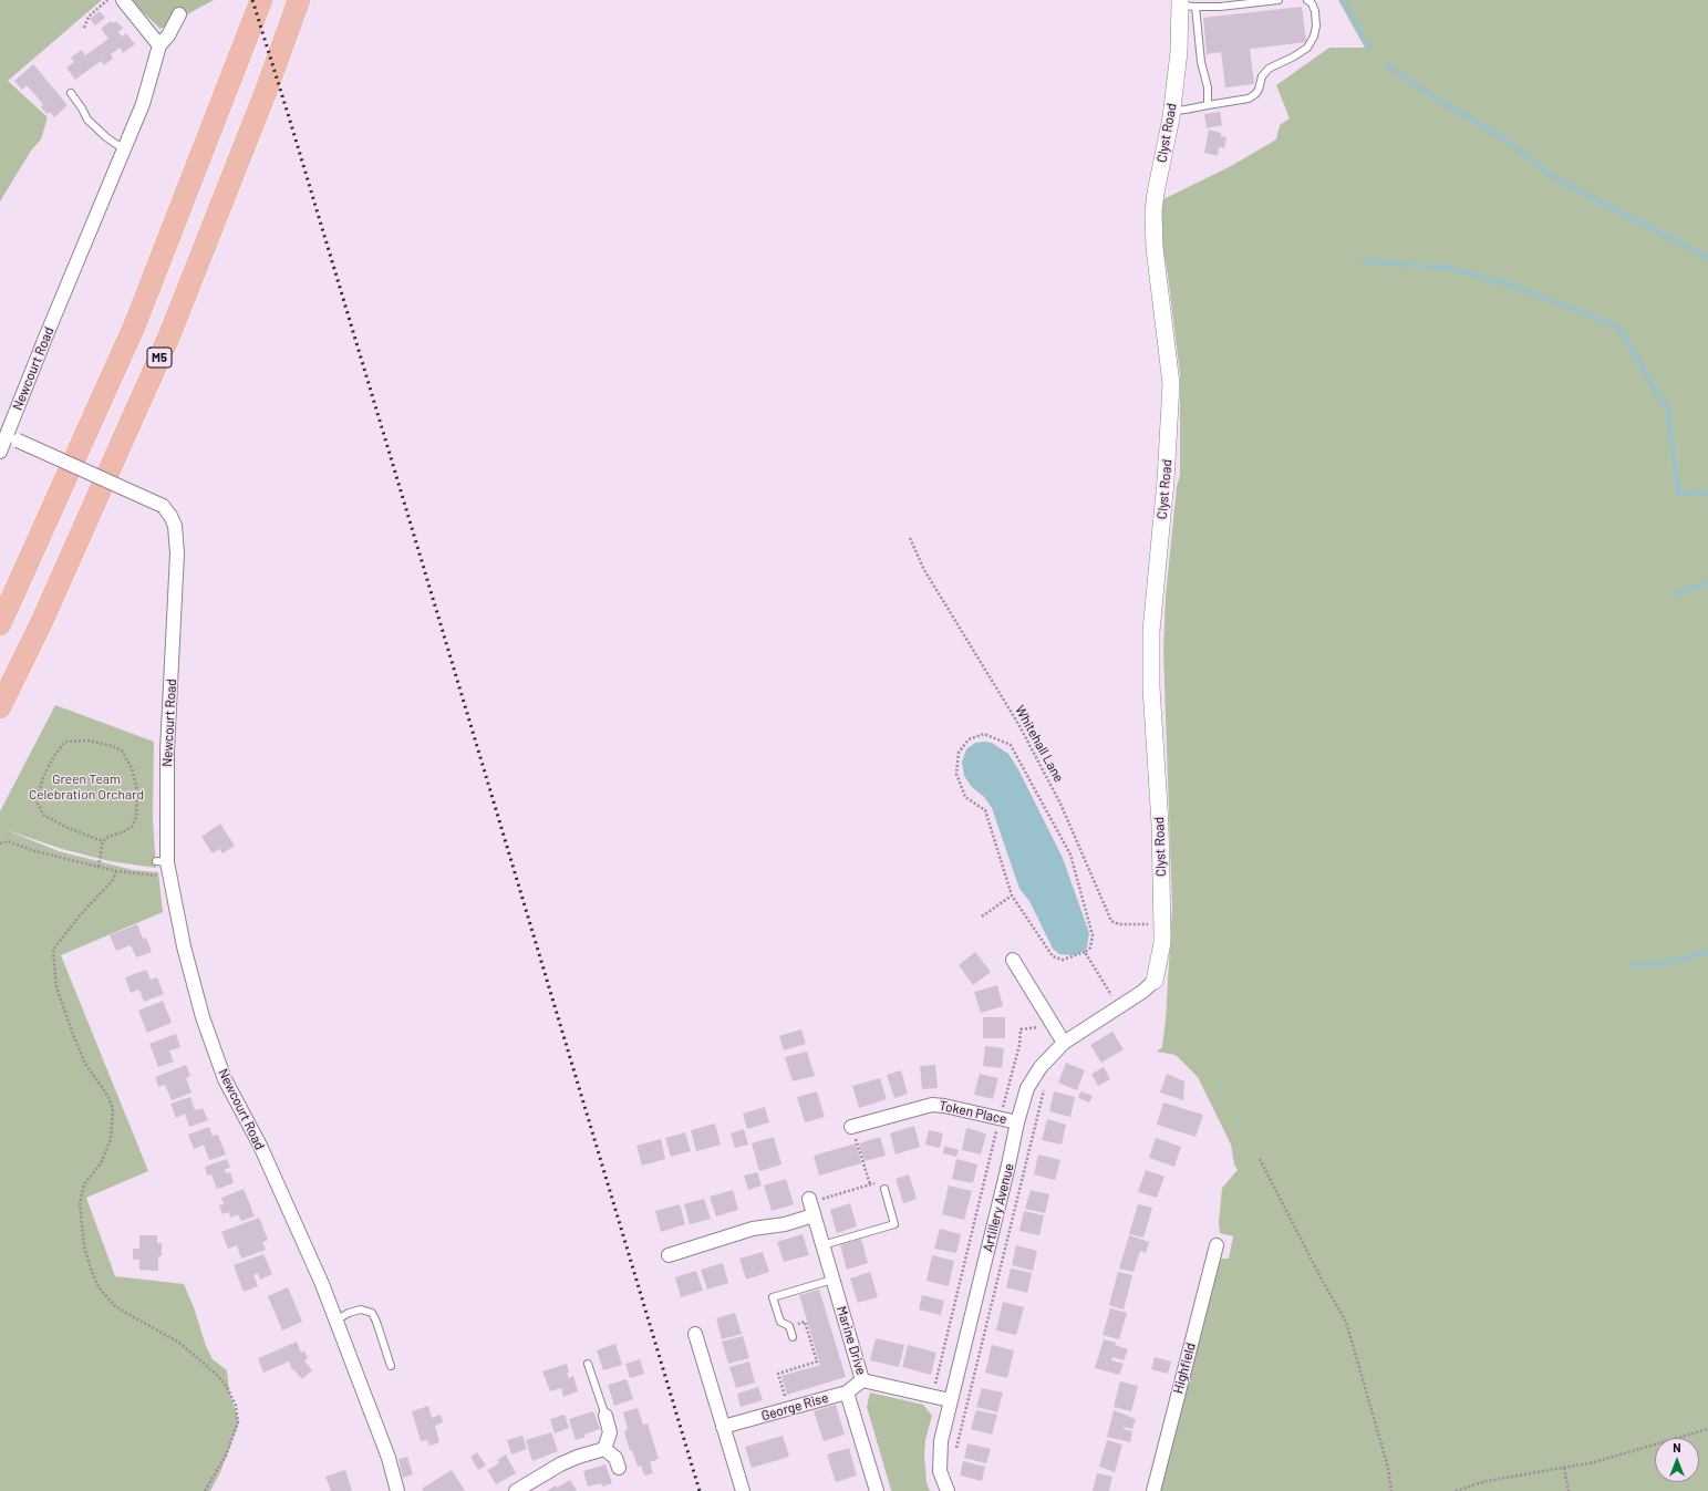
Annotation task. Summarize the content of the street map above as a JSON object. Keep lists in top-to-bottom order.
{
  "streets": {
    "highway": ["M5"],
    "street": [
      "Clyst Road",
      "Newcourt Road",
      "Token Place",
      "Artillery Avenue",
      "Marine Drive",
      "Highfield",
      "George Rise"
    ],
    "path": ["Whitehall Lane"]
  },
  "crossings": [
    ["Clyst Road", "Whitehall Lane"],
    ["Clyst Road", "Artillery Avenue"],
    ["Token Place", "Artillery Avenue"],
    ["Artillery Avenue", "Marine Drive"],
    ["Marine Drive", "George Rise"]
  ],
  "parks": ["Green Team Celebration Orchard"],
  "north": "top"
}
